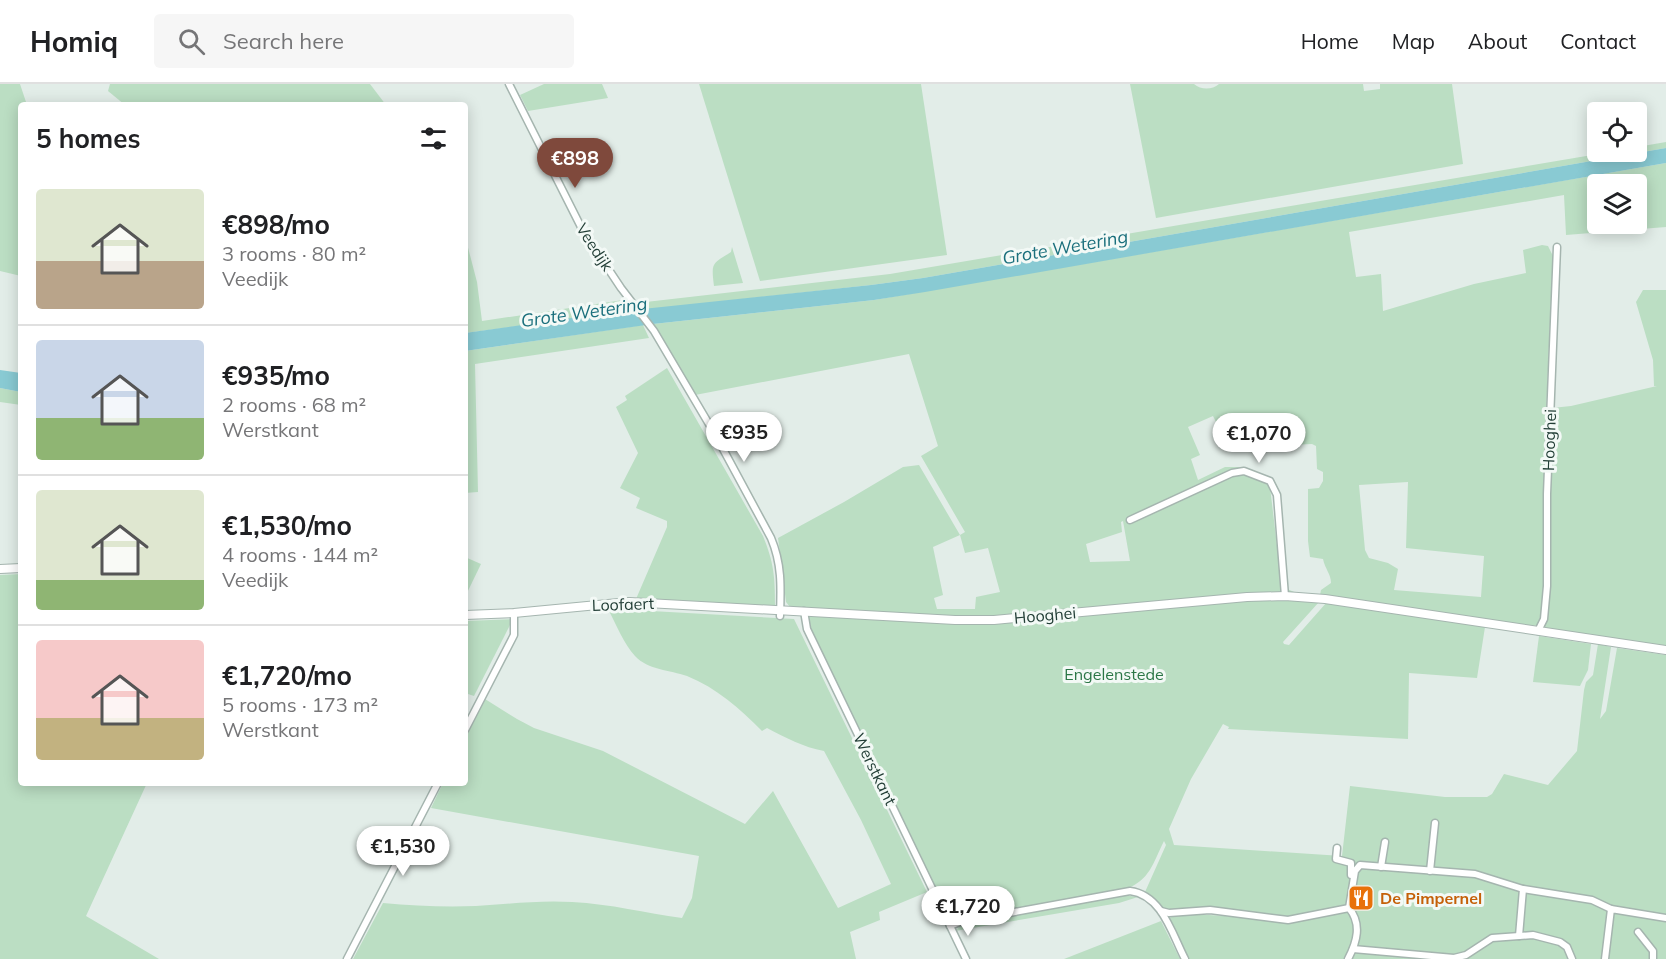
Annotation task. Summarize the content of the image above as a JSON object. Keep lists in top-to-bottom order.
{
  "streets": {
    "street": [
      "Veedijk",
      "Hooghei",
      "Loofaert",
      "Werstkant"
    ]
  },
  "crossings": [
    ["Veedijk", "Loofaert"],
    ["Hooghei", "Loofaert"],
    ["Hooghei", "Werstkant"],
    ["Loofaert", "Werstkant"]
  ],
  "water": ["Grote Wetering"],
  "parks": ["Engelenstede"],
  "places": {
    "restaurant": ["De Pimpernel"]
  },
  "page": {
    "header": "Homiq",
    "search": "Search here",
    "nav": [
      "Home",
      "Map",
      "About",
      "Contact"
    ],
    "heading": "5 homes",
    "price": [
      "€898",
      "€935",
      "€1,070",
      "€1,530",
      "€1,720"
    ],
    "list": [
      {
        "name": "€898/mo",
        "note": "3 rooms · 80 m² · Veedijk"
      },
      {
        "name": "€935/mo",
        "note": "2 rooms · 68 m² · Werstkant"
      },
      {
        "name": "€1,530/mo",
        "note": "4 rooms · 144 m² · Veedijk"
      },
      {
        "name": "€1,720/mo",
        "note": "5 rooms · 173 m² · Werstkant"
      }
    ]
  }
}
